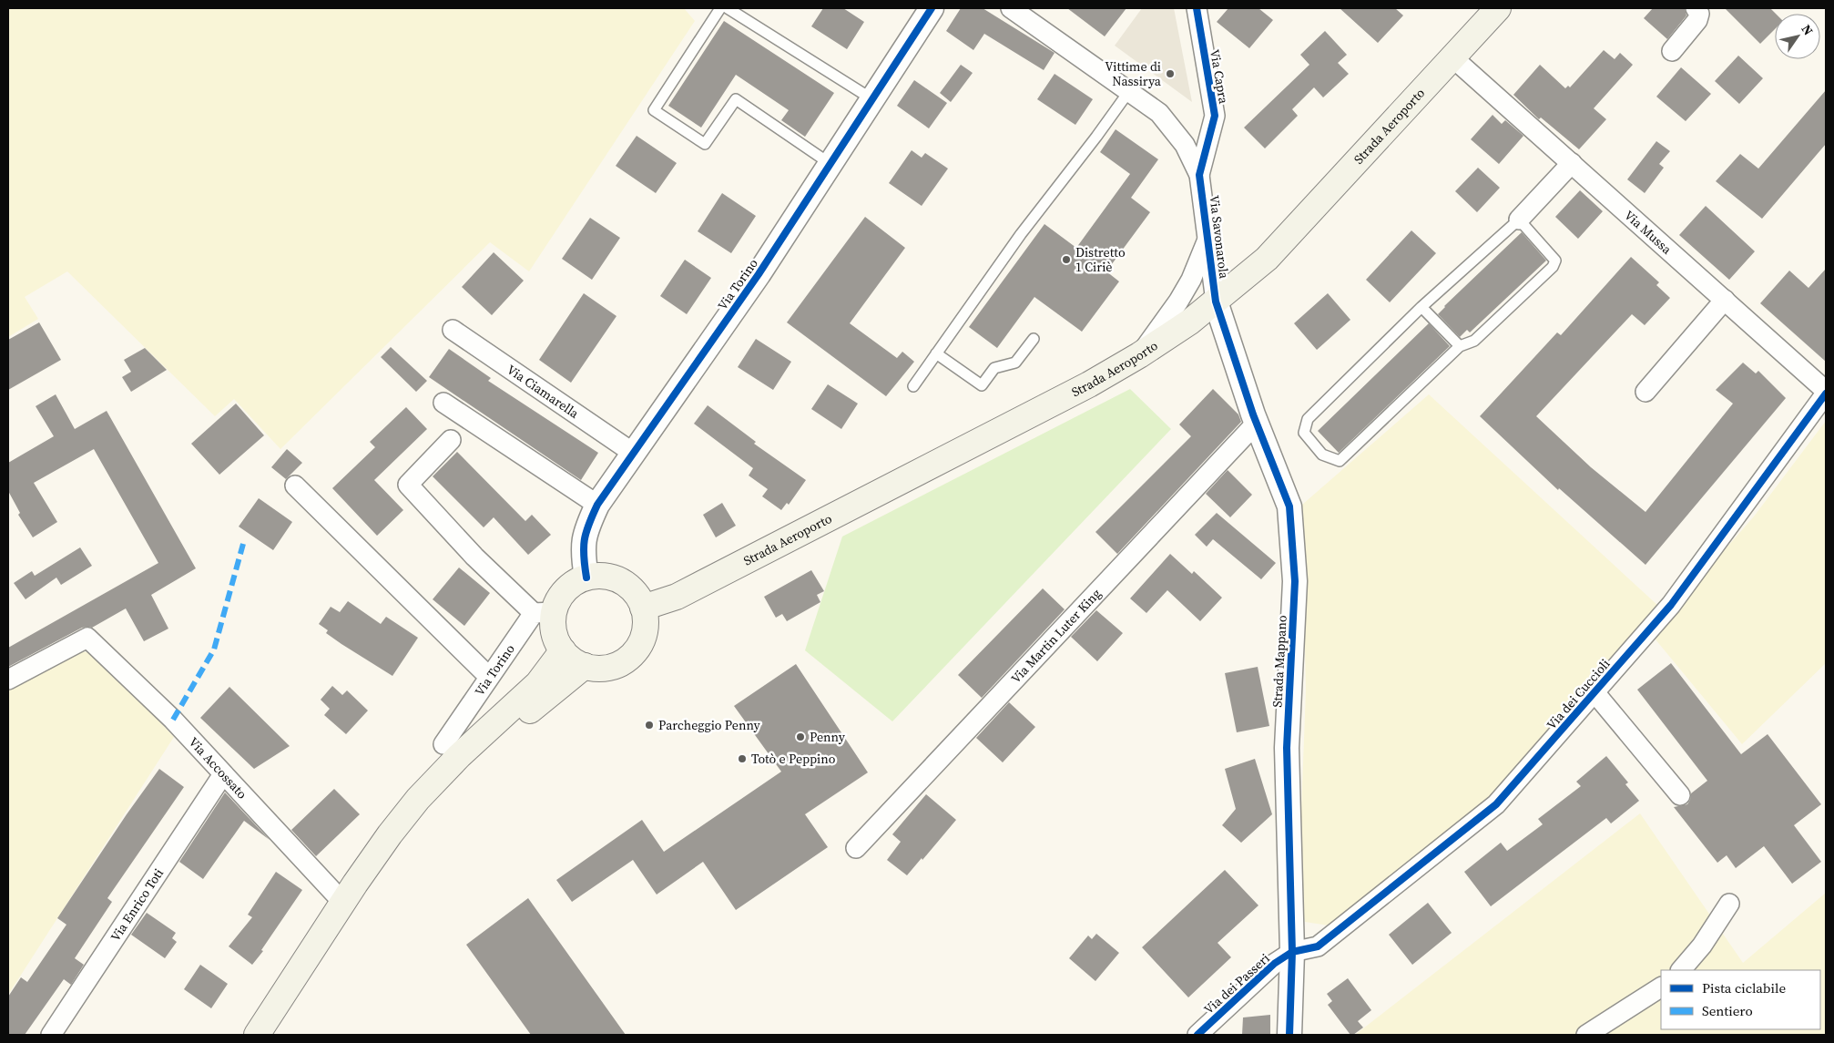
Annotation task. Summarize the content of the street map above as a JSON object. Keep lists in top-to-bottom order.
{
  "streets": {
    "main road": ["Strada Aeroporto"],
    "street": [
      "Via Capra",
      "Via Mussa",
      "Via Savonarola",
      "Via Torino",
      "Via Ciamarella",
      "Via Martin Luter King",
      "Strada Mappano",
      "Via dei Cuccioli",
      "Via Accossato",
      "Via Enrico Toti",
      "Via dei Passeri"
    ]
  },
  "crossings": [
    ["Via Capra", "Via Savonarola"],
    ["Strada Aeroporto", "Via Mussa"],
    ["Strada Aeroporto", "Via Savonarola"],
    ["Strada Aeroporto", "Via Torino"],
    ["Strada Aeroporto", "Strada Mappano"],
    ["Via Mussa", "Via dei Cuccioli"],
    ["Via Savonarola", "Strada Mappano"],
    ["Via Torino", "Via Ciamarella"],
    ["Via Martin Luter King", "Strada Mappano"],
    ["Strada Mappano", "Via dei Cuccioli"],
    ["Strada Mappano", "Via dei Passeri"],
    ["Via dei Cuccioli", "Via dei Passeri"],
    ["Via Accossato", "Via Enrico Toti"]
  ],
  "places": [
    "Vittime di Nassirya",
    "Distretto 1 Ciriè",
    "Parcheggio Penny",
    "Penny",
    "Totò e Peppino"
  ],
  "legend": ["Pista ciclabile", "Sentiero"],
  "north": "top right"
}
